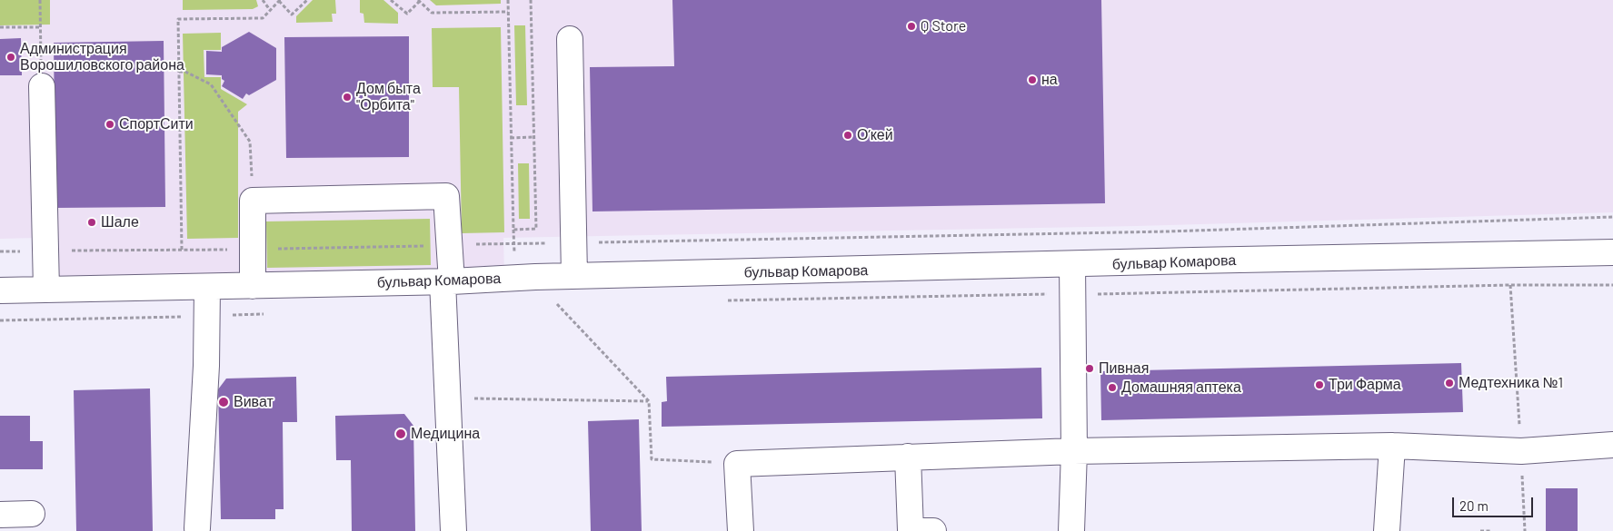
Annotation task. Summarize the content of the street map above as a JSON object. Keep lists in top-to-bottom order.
{
  "streets": {
    "street": ["бульвар Комарова"]
  },
  "places": [
    "Q Store",
    "Администрация Ворошиловского района",
    "на",
    "Дом быта \"Орбита\"",
    "СпортСити",
    "О’кей",
    "Шале",
    "Пивная",
    "Медтехника №1",
    "Три Фарма",
    "Домашняя аптека",
    "Виват",
    "Медицина"
  ],
  "scale_bar": "20 m"
}
